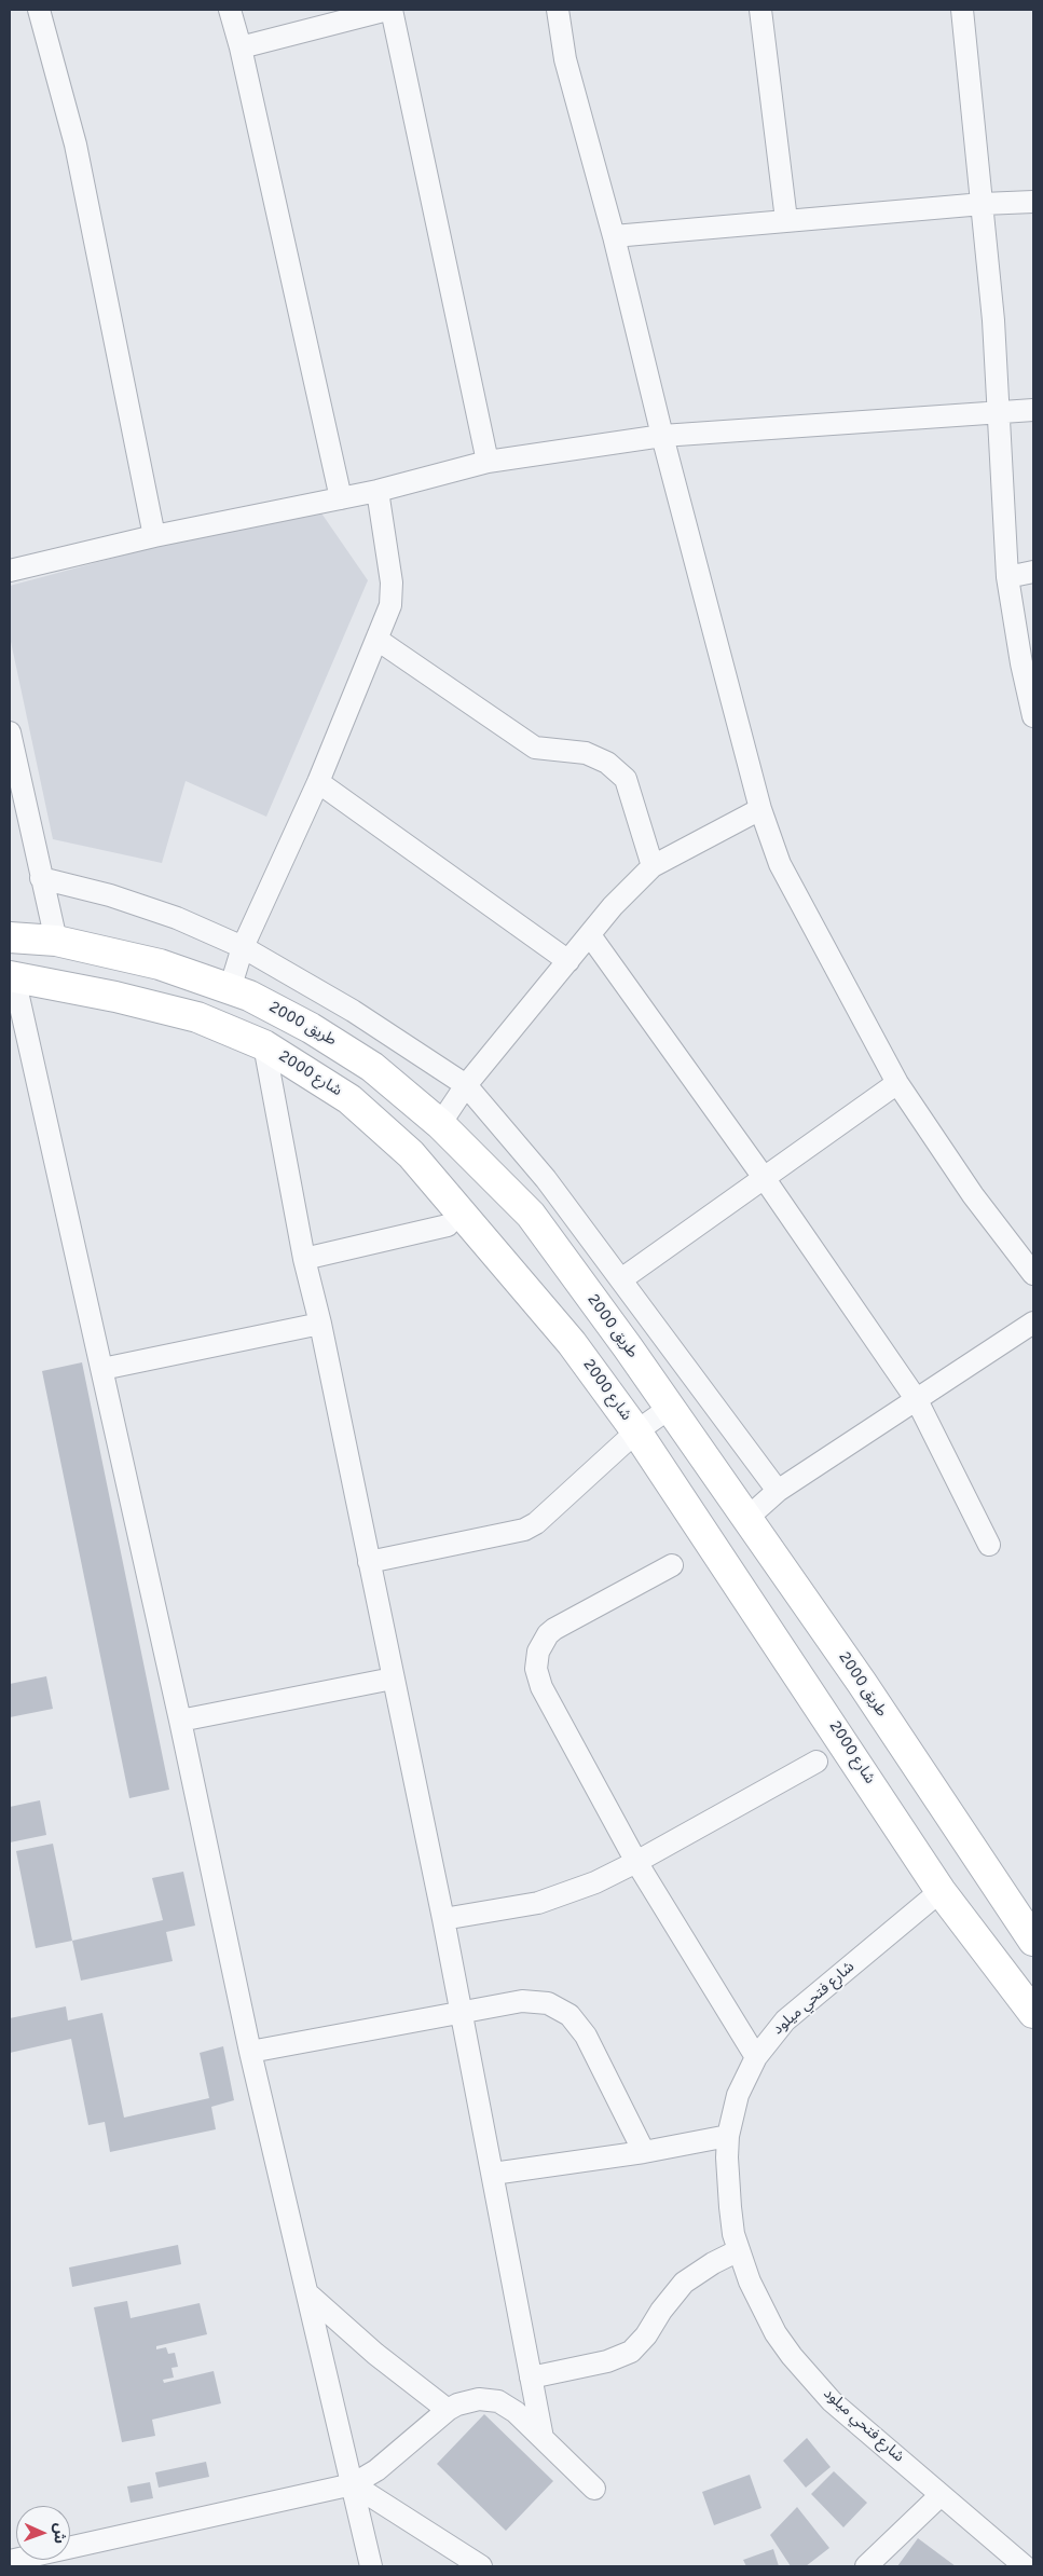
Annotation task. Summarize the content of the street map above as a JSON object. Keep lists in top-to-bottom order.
{
  "streets": {
    "street": ["طريق 2000", "شارع 2000", "شارع فتحي ميلود"]
  },
  "crossings": [
    ["شارع 2000", "شارع فتحي ميلود"]
  ],
  "north": "right"
}
